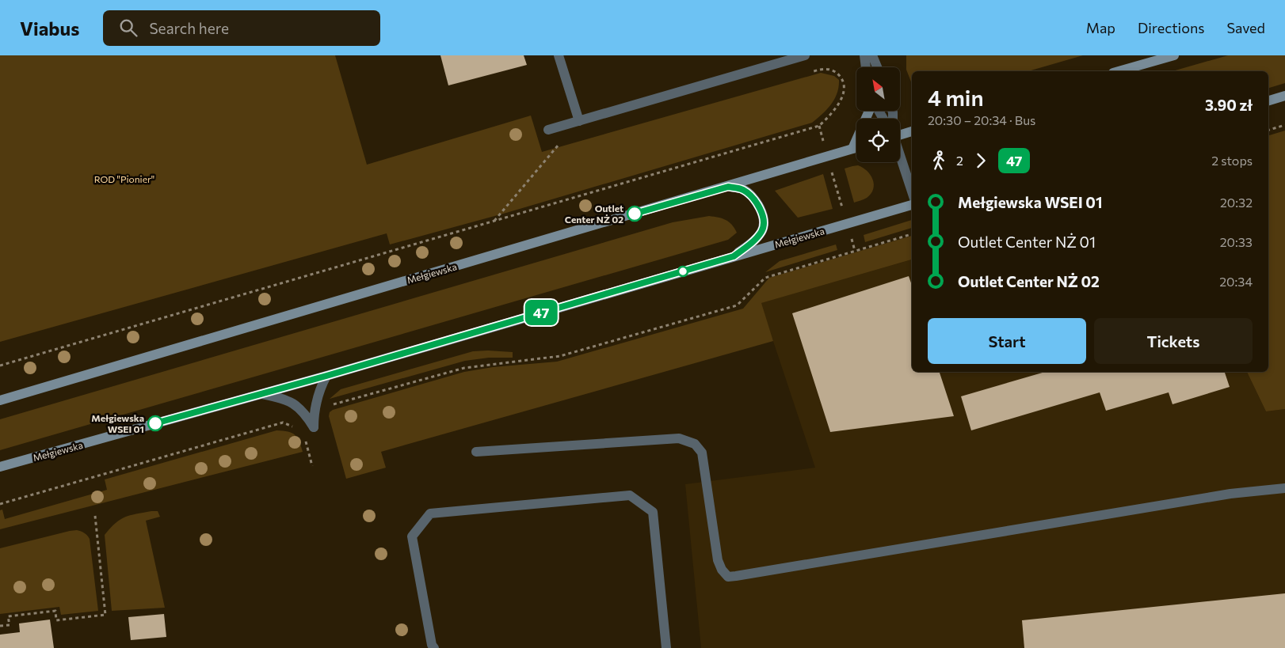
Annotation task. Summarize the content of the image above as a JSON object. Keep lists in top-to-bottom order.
{
  "streets": {
    "main road": ["Mełgiewska"]
  },
  "parks": ["ROD \"Pionier\""],
  "places": ["Outlet Center NŻ 02", "Mełgiewska WSEI 01"],
  "lines": ["bus line 47"],
  "north": "top left",
  "page": {
    "header": "Viabus",
    "search": "Search here",
    "nav": ["Map", "Directions", "Saved"],
    "on_map": "47",
    "heading": ["4 min", "20:30 – 20:34 · Bus", "3.90 zł"],
    "legs": ["2", "47", "2 stops"],
    "list": [
      {
        "name": "Mełgiewska WSEI 01",
        "value": "20:32"
      },
      {
        "name": "Outlet Center NŻ 01",
        "value": "20:33"
      },
      {
        "name": "Outlet Center NŻ 02",
        "value": "20:34"
      }
    ],
    "buttons": ["Start", "Tickets"]
  }
}
